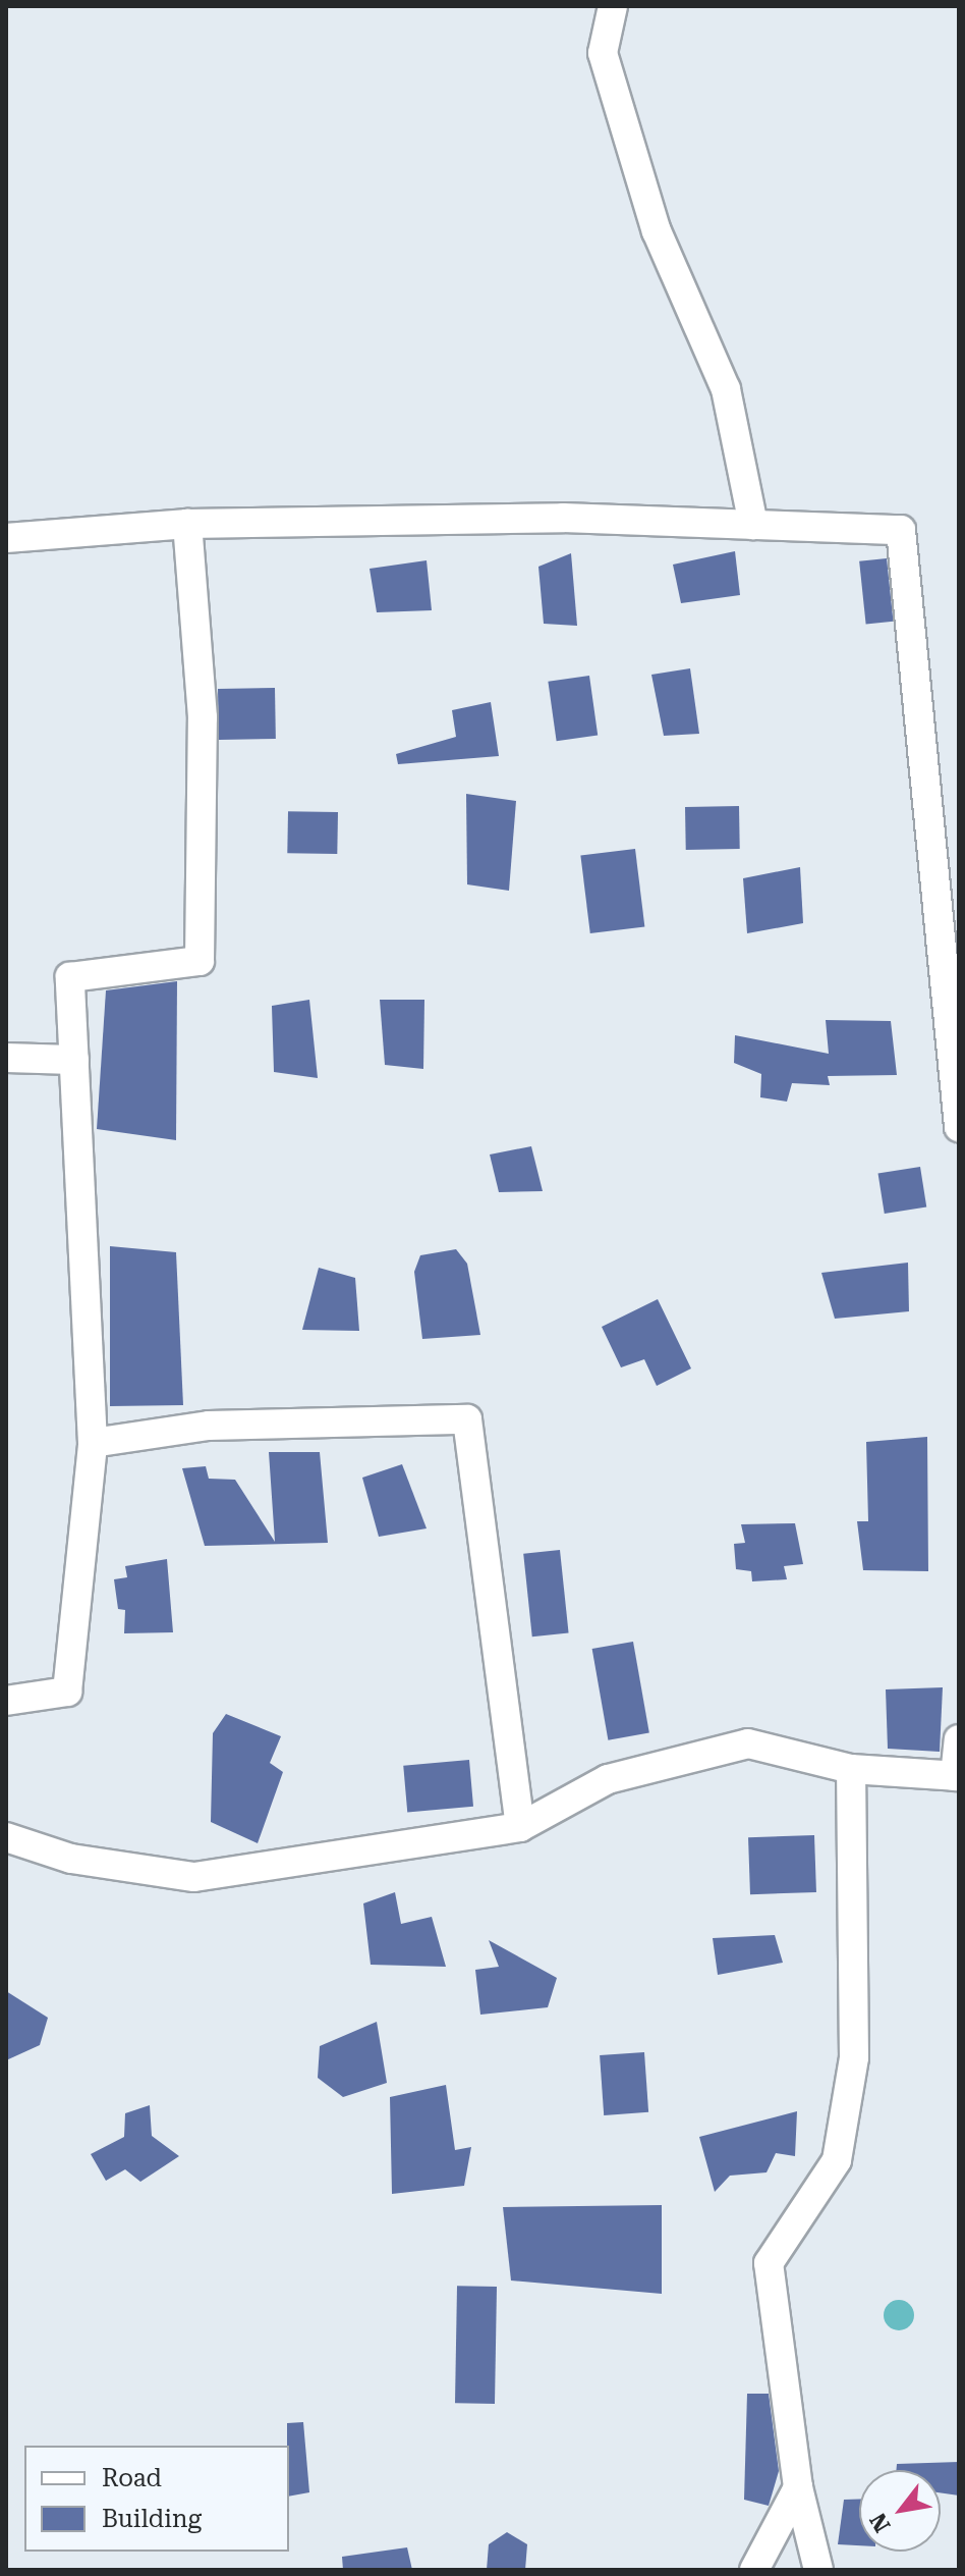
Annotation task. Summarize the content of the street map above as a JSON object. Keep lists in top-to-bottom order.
{
  "legend": ["Road", "Building"],
  "north": "bottom left"
}
